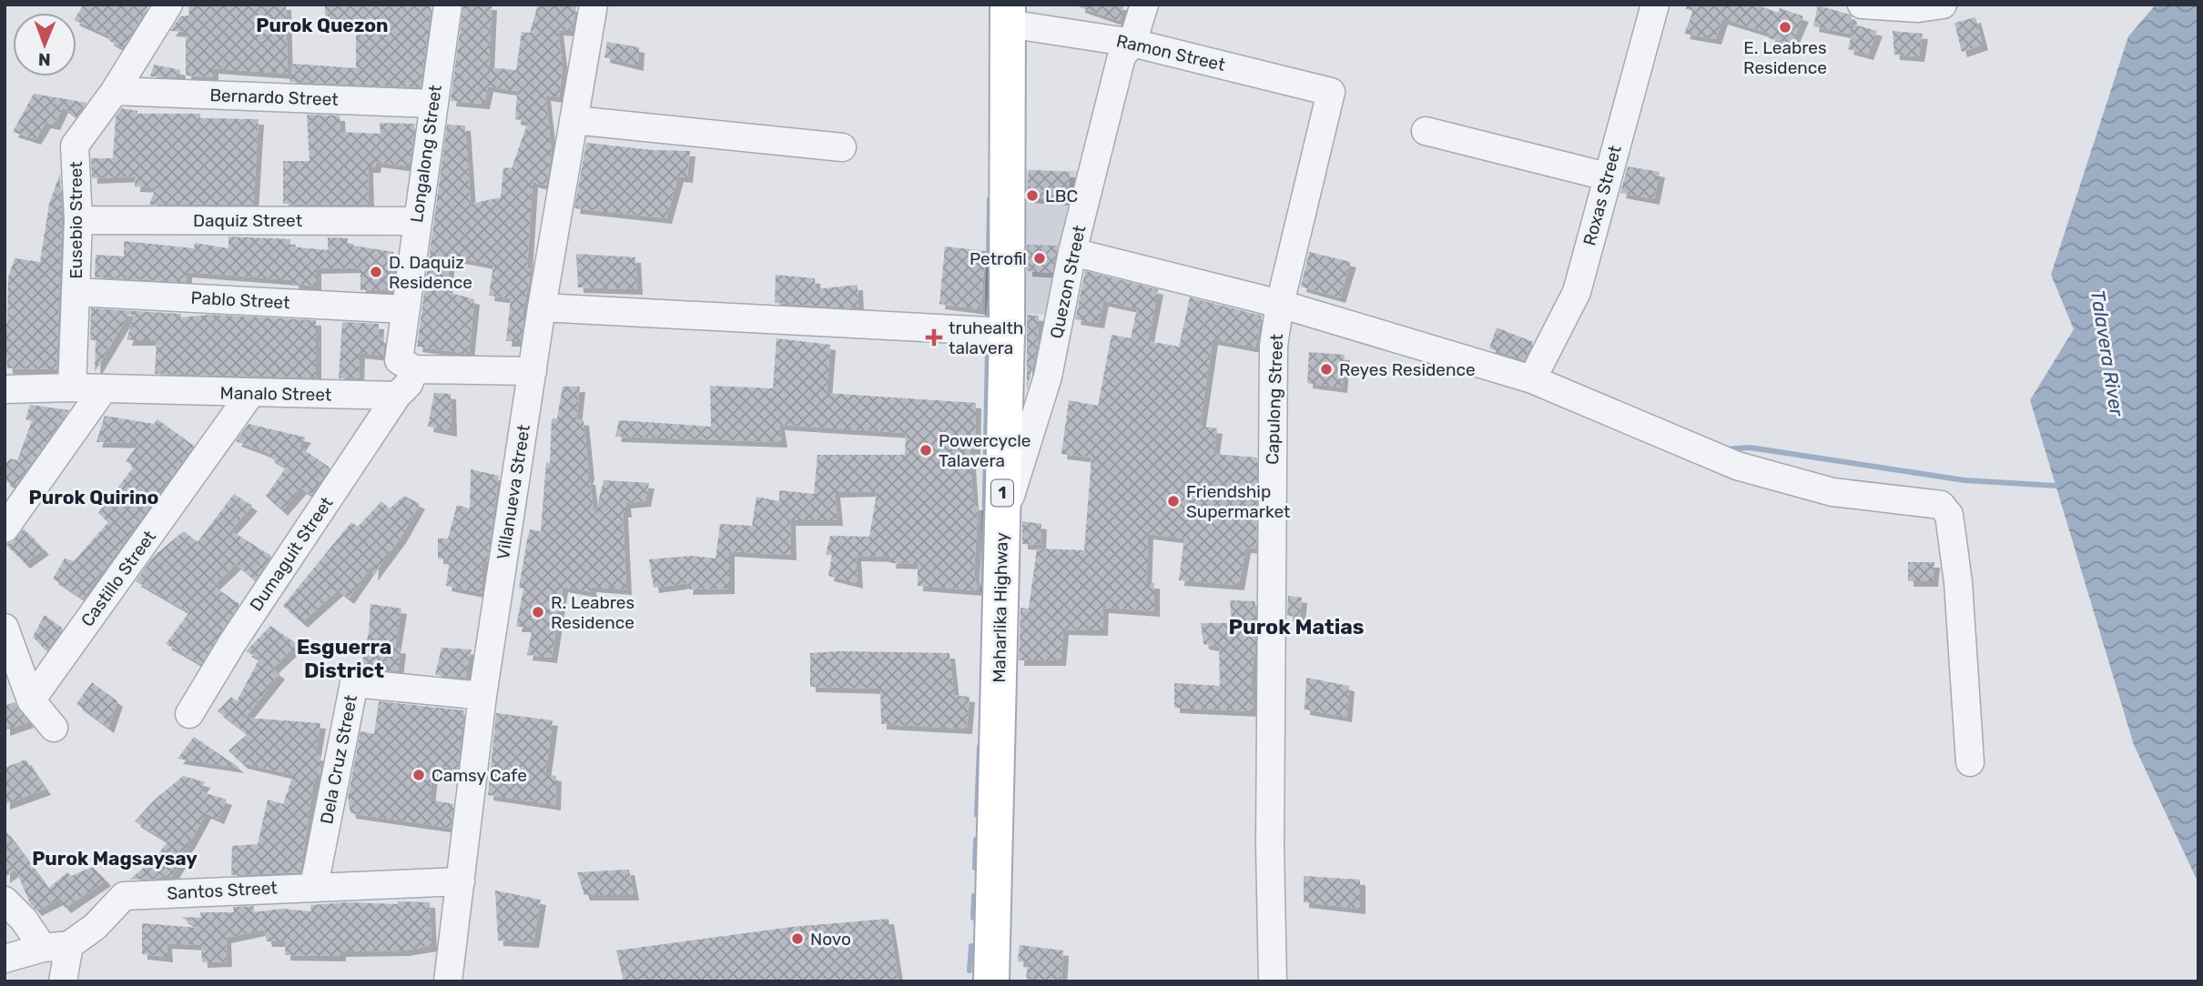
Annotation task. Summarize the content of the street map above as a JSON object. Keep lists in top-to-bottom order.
{
  "streets": {
    "main road": ["1", "Maharlika Highway"],
    "street": [
      "Ramon Street",
      "Bernardo Street",
      "Longalong Street",
      "Roxas Street",
      "Eusebio Street",
      "Daquiz Street",
      "Quezon Street",
      "Pablo Street",
      "Manalo Street",
      "Capulong Street",
      "Villanueva Street",
      "Dumaguit Street",
      "Castillo Street",
      "Dela Cruz Street",
      "Santos Street"
    ]
  },
  "crossings": [
    ["Ramon Street", "Quezon Street"],
    ["Ramon Street", "Capulong Street"],
    ["Ramon Street", "Maharlika Highway"],
    ["Bernardo Street", "Longalong Street"],
    ["Bernardo Street", "Eusebio Street"],
    ["Longalong Street", "Daquiz Street"],
    ["Longalong Street", "Pablo Street"],
    ["Eusebio Street", "Daquiz Street"],
    ["Eusebio Street", "Pablo Street"],
    ["Eusebio Street", "Manalo Street"],
    ["Quezon Street", "Maharlika Highway"],
    ["Manalo Street", "Dumaguit Street"],
    ["Manalo Street", "Castillo Street"],
    ["Villanueva Street", "Dela Cruz Street"],
    ["Villanueva Street", "Santos Street"],
    ["Dela Cruz Street", "Santos Street"]
  ],
  "districts": [
    "Purok Quezon",
    "Purok Quirino",
    "Purok Matias",
    "Esguerra District",
    "Purok Magsaysay"
  ],
  "water": ["Talavera River"],
  "places": {
    "other": [
      "E. Leabres Residence",
      "LBC",
      "Petrofil",
      "D. Daquiz Residence",
      "Reyes Residence",
      "Powercycle Talavera",
      "Friendship Supermarket",
      "R. Leabres Residence",
      "Camsy Cafe",
      "Novo"
    ],
    "health": ["truhealth talavera"]
  },
  "north": "bottom"
}
